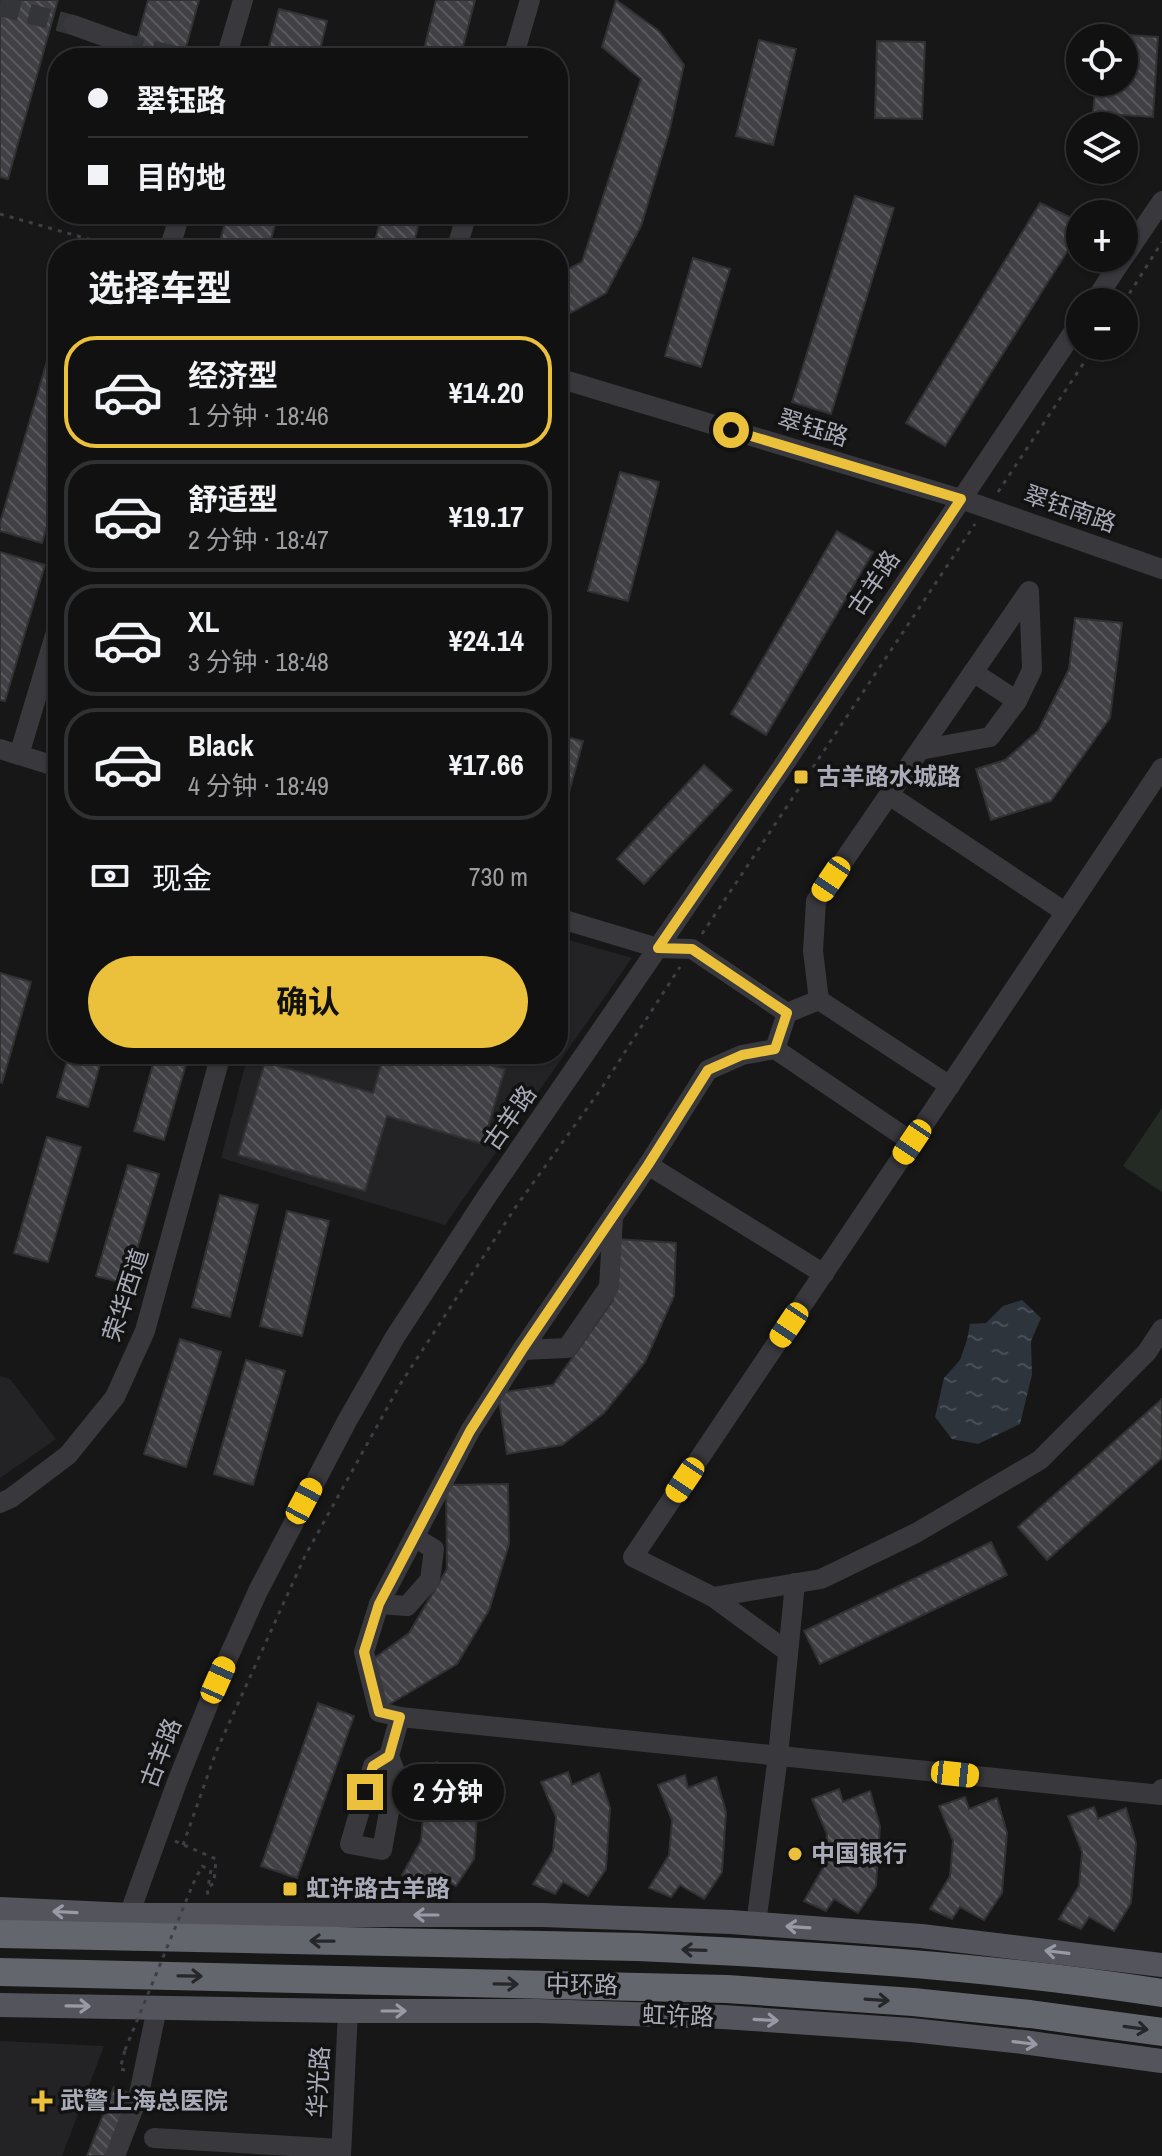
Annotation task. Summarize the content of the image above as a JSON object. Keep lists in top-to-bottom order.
{
  "streets": {
    "highway": ["中环路"],
    "main road": ["虹许路"],
    "street": [
      "翠钰路",
      "翠钰南路",
      "古羊路",
      "荣华西道",
      "华光路"
    ]
  },
  "crossings": [
    ["翠钰路", "翠钰南路"],
    ["翠钰路", "古羊路"],
    ["翠钰南路", "古羊路"],
    ["虹许路", "华光路"]
  ],
  "places": {
    "transit": ["古羊路水城路", "虹许路古羊路"],
    "other": ["中国银行"],
    "health": ["武警上海总医院"]
  },
  "page": {
    "map_buttons": ["+", "−"],
    "banner": ["翠钰路", "目的地"],
    "heading": "选择车型",
    "list": [
      {
        "name": "经济型",
        "note": "1 分钟 · 18:46",
        "value": "¥14.20"
      },
      {
        "name": "舒适型",
        "note": "2 分钟 · 18:47",
        "value": "¥19.17"
      },
      {
        "name": "XL",
        "note": "3 分钟 · 18:48",
        "value": "¥24.14"
      },
      {
        "name": "Black",
        "note": "4 分钟 · 18:49",
        "value": "¥17.66"
      }
    ],
    "pay": ["现金", "730 m"],
    "buttons": "确认",
    "bubble": "2 分钟"
  }
}
